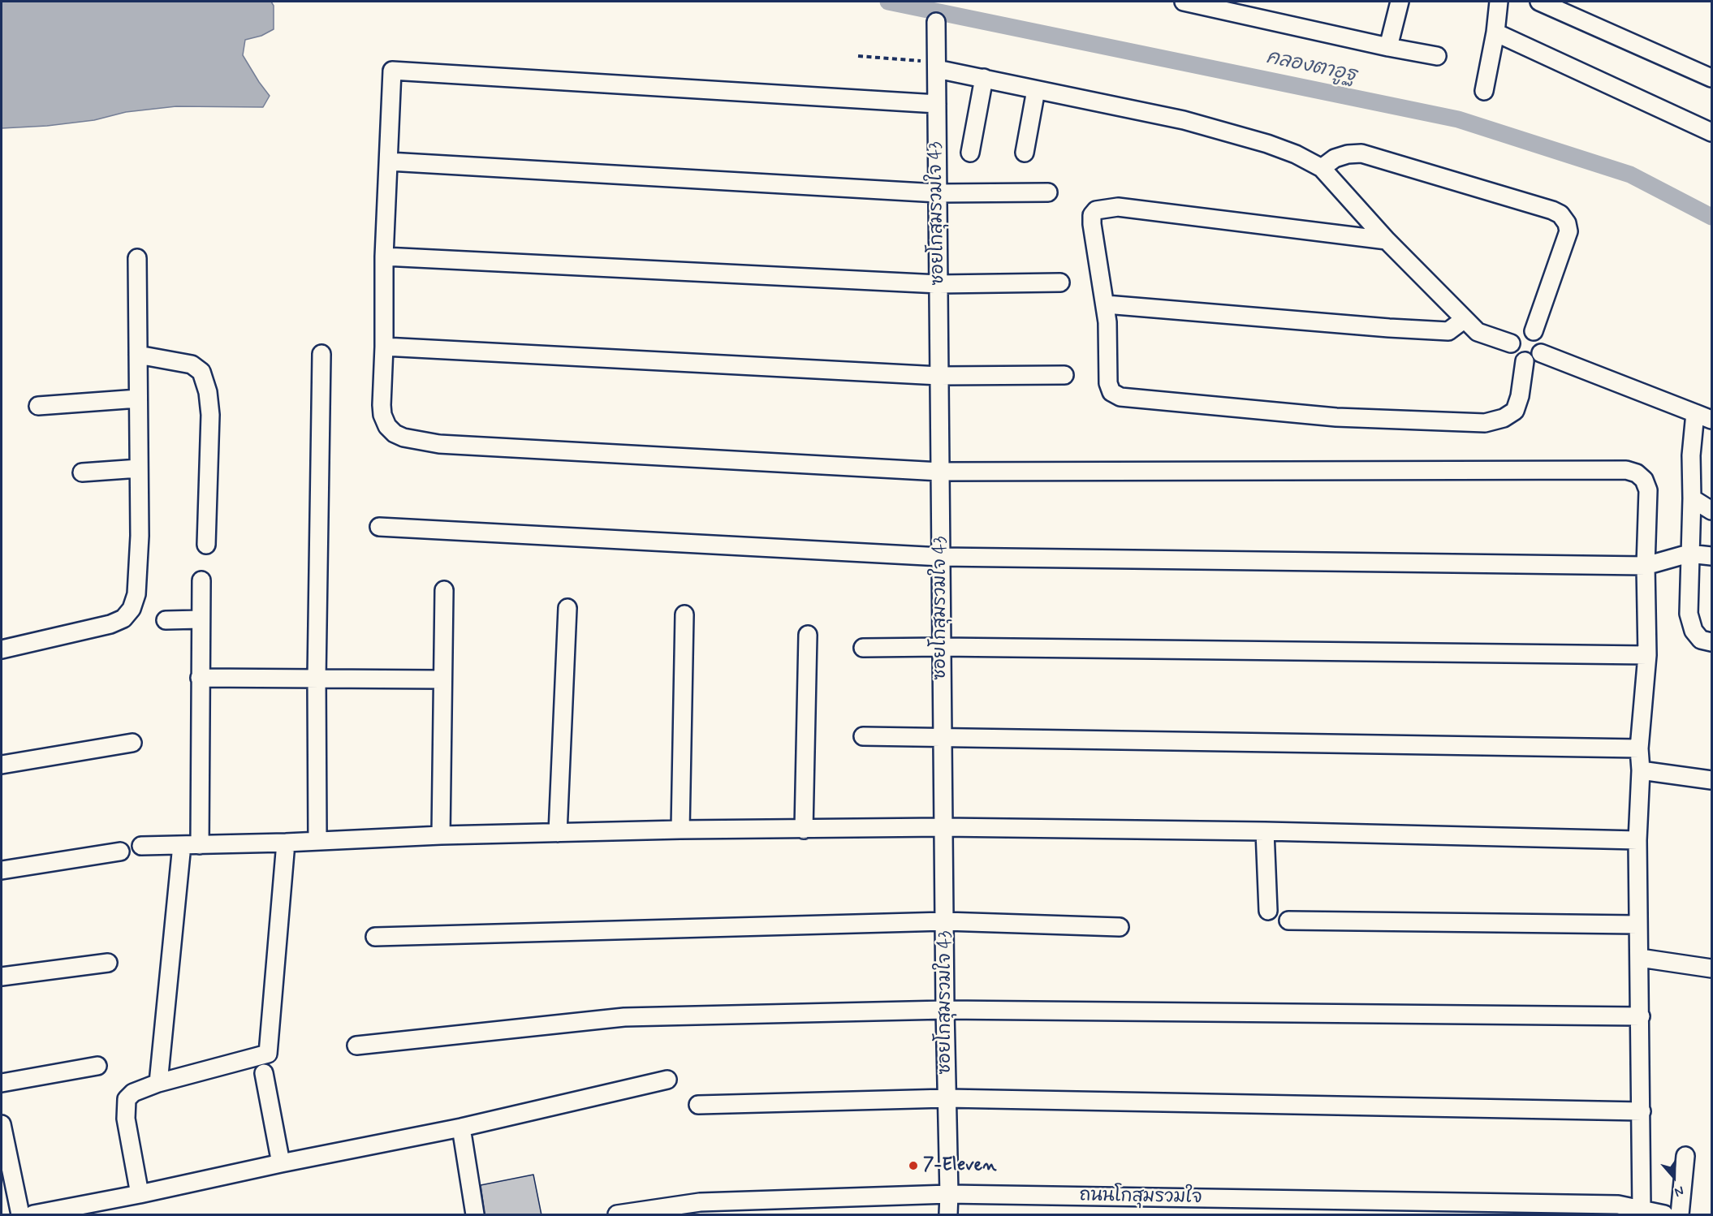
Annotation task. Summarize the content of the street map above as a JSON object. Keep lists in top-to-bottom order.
{
  "streets": {
    "street": ["ซอยโกสุมรวมใจ 43", "ถนนโกสุมรวมใจ"]
  },
  "crossings": [
    ["ซอยโกสุมรวมใจ 43", "ถนนโกสุมรวมใจ"]
  ],
  "water": ["คลองตาอูฐ"],
  "places": ["7-Eleven"],
  "north": "bottom"
}
